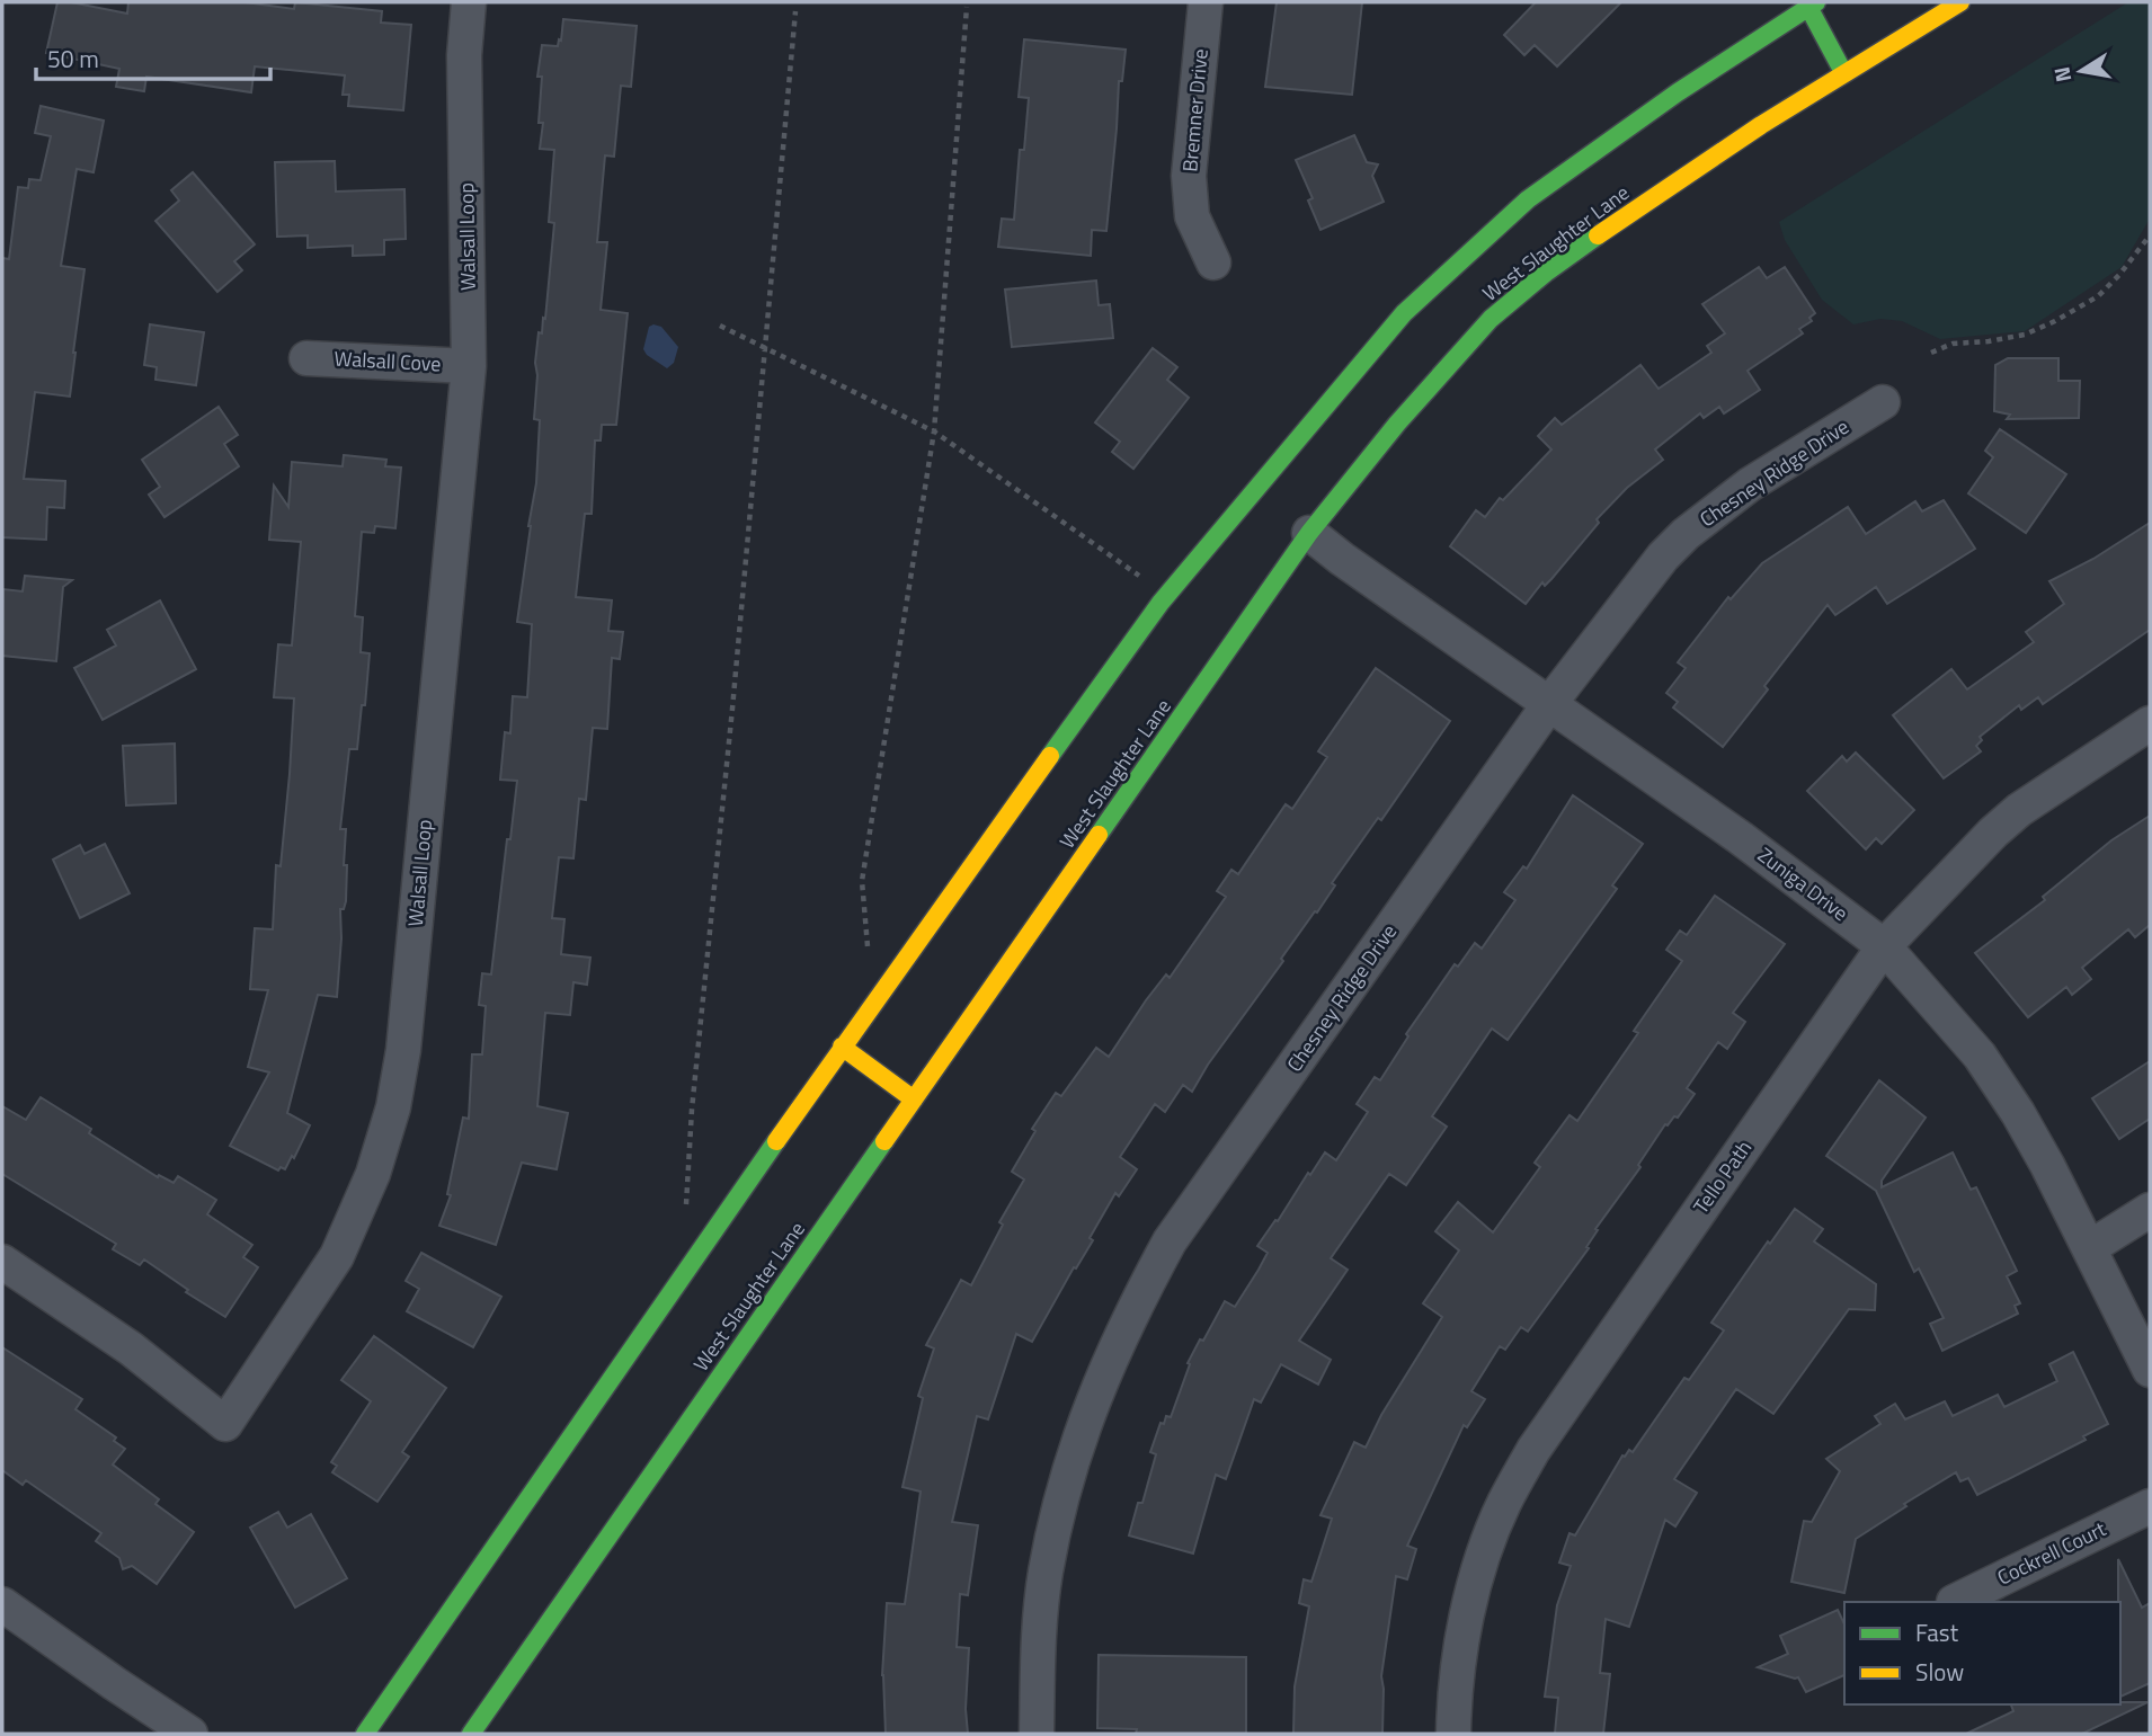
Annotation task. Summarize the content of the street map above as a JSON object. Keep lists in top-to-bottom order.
{
  "streets": {
    "main road": ["West Slaughter Lane"],
    "street": [
      "Bremner Drive",
      "Walsall Loop",
      "Walsall Cove",
      "Chesney Ridge Drive",
      "Zuniga Drive",
      "Tello Path",
      "Cockrell Court"
    ]
  },
  "crossings": [
    ["Walsall Loop", "Walsall Cove"],
    ["West Slaughter Lane", "Zuniga Drive"],
    ["Chesney Ridge Drive", "Zuniga Drive"],
    ["Zuniga Drive", "Tello Path"]
  ],
  "legend": ["Fast", "Slow"],
  "scale_bar": "50 m",
  "north": "left"
}
